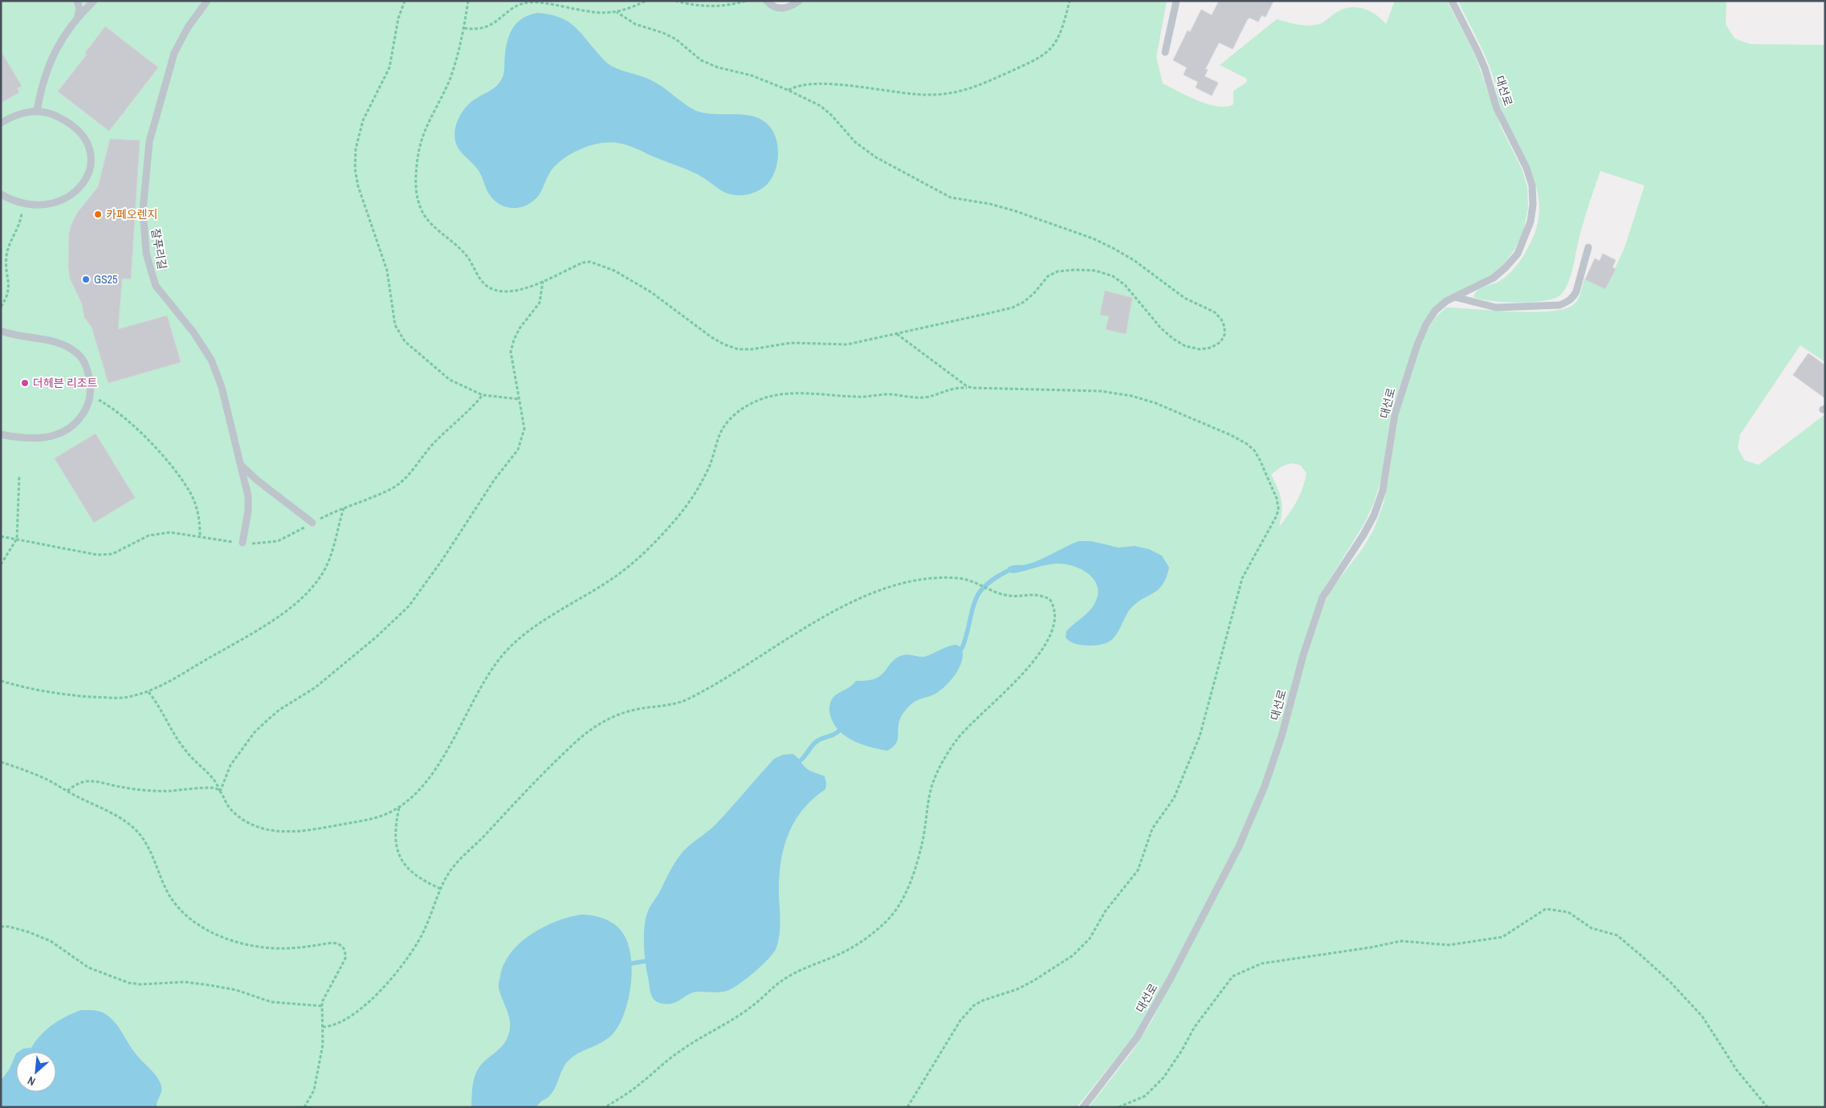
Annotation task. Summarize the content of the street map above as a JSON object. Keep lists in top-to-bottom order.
{
  "streets": {
    "lane": ["대선로", "잘푸리길"]
  },
  "places": ["카페오렌지", "GS25", "더헤븐 리조트"],
  "north": "bottom left"
}
